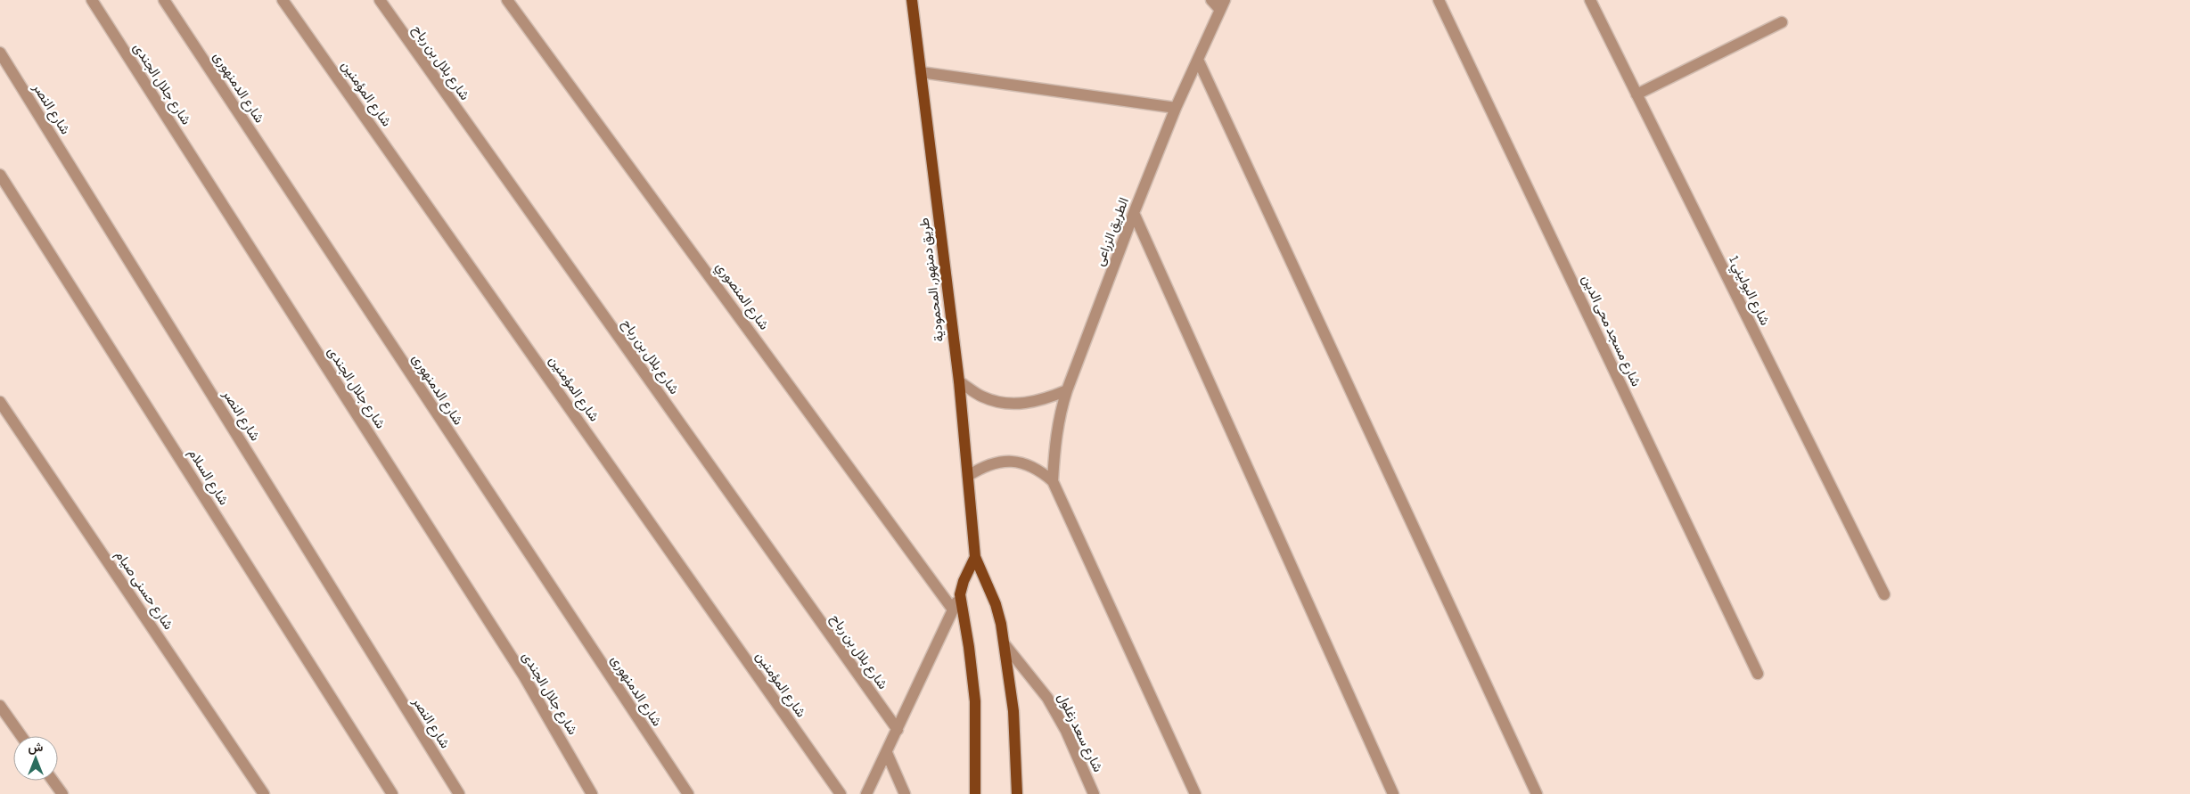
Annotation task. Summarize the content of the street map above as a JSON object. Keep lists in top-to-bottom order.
{
  "streets": {
    "main road": ["طريق دمنهور, المحمودية"],
    "street": [
      "شارع بلال بن رباح",
      "شارع جلال الجندى",
      "شارع الدمنهورى",
      "شارع المؤمنين",
      "شارع النصر",
      "الطريق الزراعى",
      "شارع البوليني 1",
      "شارع المنصوري",
      "شارع مسجد محى الدين",
      "شارع السلام",
      "شارع حسنى صيام",
      "شارع سعد زغلول"
    ]
  },
  "north": "top"
}
